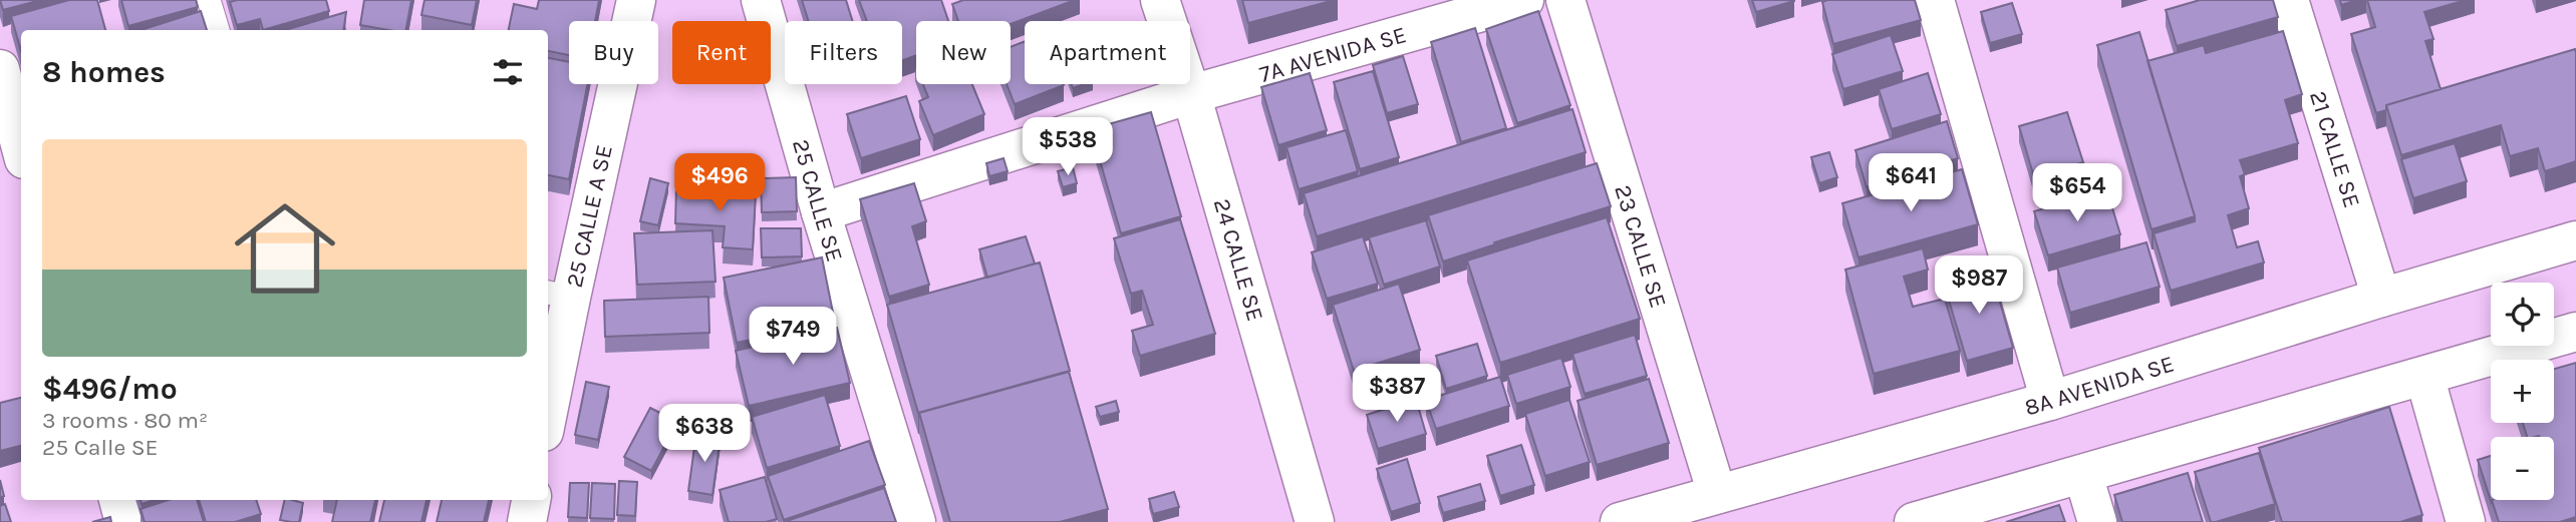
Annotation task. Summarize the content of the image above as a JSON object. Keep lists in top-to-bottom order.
{
  "streets": {
    "street": [
      "7A AVENIDA SE",
      "21 CALLE SE",
      "25 CALLE SE",
      "25 CALLE A SE",
      "23 CALLE SE",
      "24 CALLE SE",
      "8A AVENIDA SE"
    ]
  },
  "crossings": [
    ["7A AVENIDA SE", "25 CALLE SE"],
    ["7A AVENIDA SE", "24 CALLE SE"],
    ["21 CALLE SE", "8A AVENIDA SE"],
    ["23 CALLE SE", "8A AVENIDA SE"]
  ],
  "page": {
    "chip": [
      "Buy",
      "Rent",
      "Filters",
      "New",
      "Apartment"
    ],
    "heading": "8 homes",
    "list": [
      {
        "name": "$496/mo",
        "note": "3 rooms · 80 m² · 25 Calle SE"
      }
    ],
    "price": [
      "$538",
      "$496",
      "$641",
      "$654",
      "$987",
      "$749",
      "$387",
      "$638"
    ],
    "map_buttons": ["+", "−"]
  }
}
